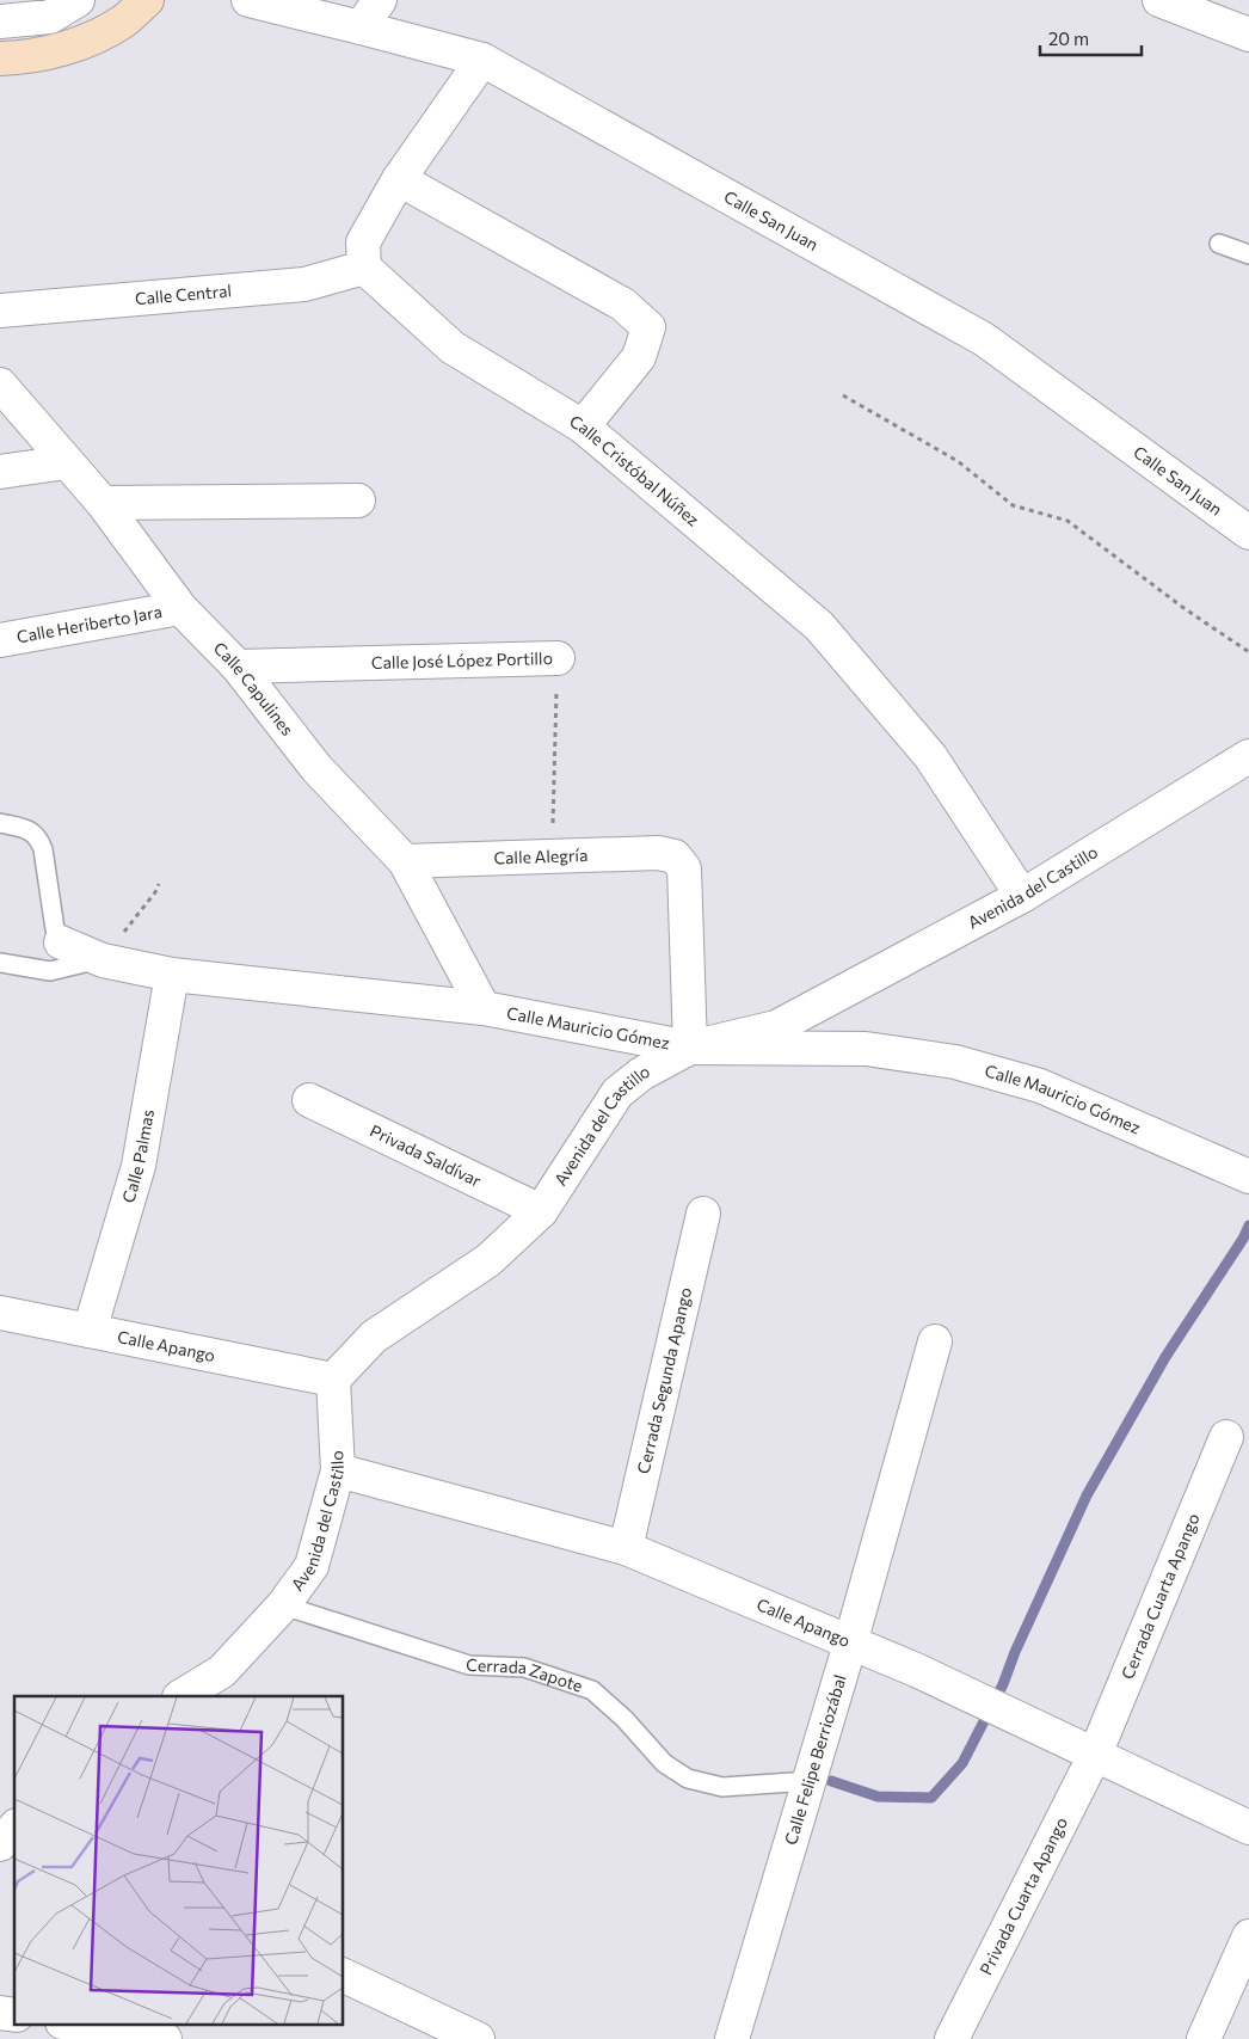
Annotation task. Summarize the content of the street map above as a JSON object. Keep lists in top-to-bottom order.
{
  "streets": {
    "street": [
      "Calle San Juan",
      "Calle Central",
      "Calle Cristóbal Núñez",
      "Calle Heriberto Jara",
      "Calle José López Portillo",
      "Calle Capulines",
      "Calle Alegría",
      "Avenida del Castillo",
      "Calle Mauricio Gómez",
      "Calle Palmas",
      "Privada Saldívar",
      "Calle Apango",
      "Cerrada Segunda Apango",
      "Cerrada Cuarta Apango",
      "Calle Felipe Berriozábal",
      "Privada Cuarta Apango"
    ],
    "lane": ["Cerrada Zapote"]
  },
  "crossings": [
    ["Calle Central", "Calle Cristóbal Núñez"],
    ["Calle Cristóbal Núñez", "Avenida del Castillo"],
    ["Calle Heriberto Jara", "Calle Capulines"],
    ["Calle José López Portillo", "Calle Capulines"],
    ["Calle José López Portillo", "Calle Alegría"],
    ["Calle Capulines", "Calle Alegría"],
    ["Calle Capulines", "Calle Mauricio Gómez"],
    ["Calle Alegría", "Avenida del Castillo"],
    ["Calle Alegría", "Calle Mauricio Gómez"],
    ["Avenida del Castillo", "Calle Mauricio Gómez"],
    ["Avenida del Castillo", "Privada Saldívar"],
    ["Avenida del Castillo", "Calle Apango"],
    ["Avenida del Castillo", "Cerrada Zapote"],
    ["Calle Mauricio Gómez", "Calle Palmas"],
    ["Calle Palmas", "Calle Apango"],
    ["Calle Apango", "Cerrada Segunda Apango"],
    ["Calle Apango", "Cerrada Cuarta Apango"],
    ["Calle Apango", "Calle Felipe Berriozábal"],
    ["Calle Apango", "Privada Cuarta Apango"],
    ["Cerrada Cuarta Apango", "Privada Cuarta Apango"],
    ["Cerrada Zapote", "Calle Felipe Berriozábal"]
  ],
  "scale_bar": "20 m"
}
